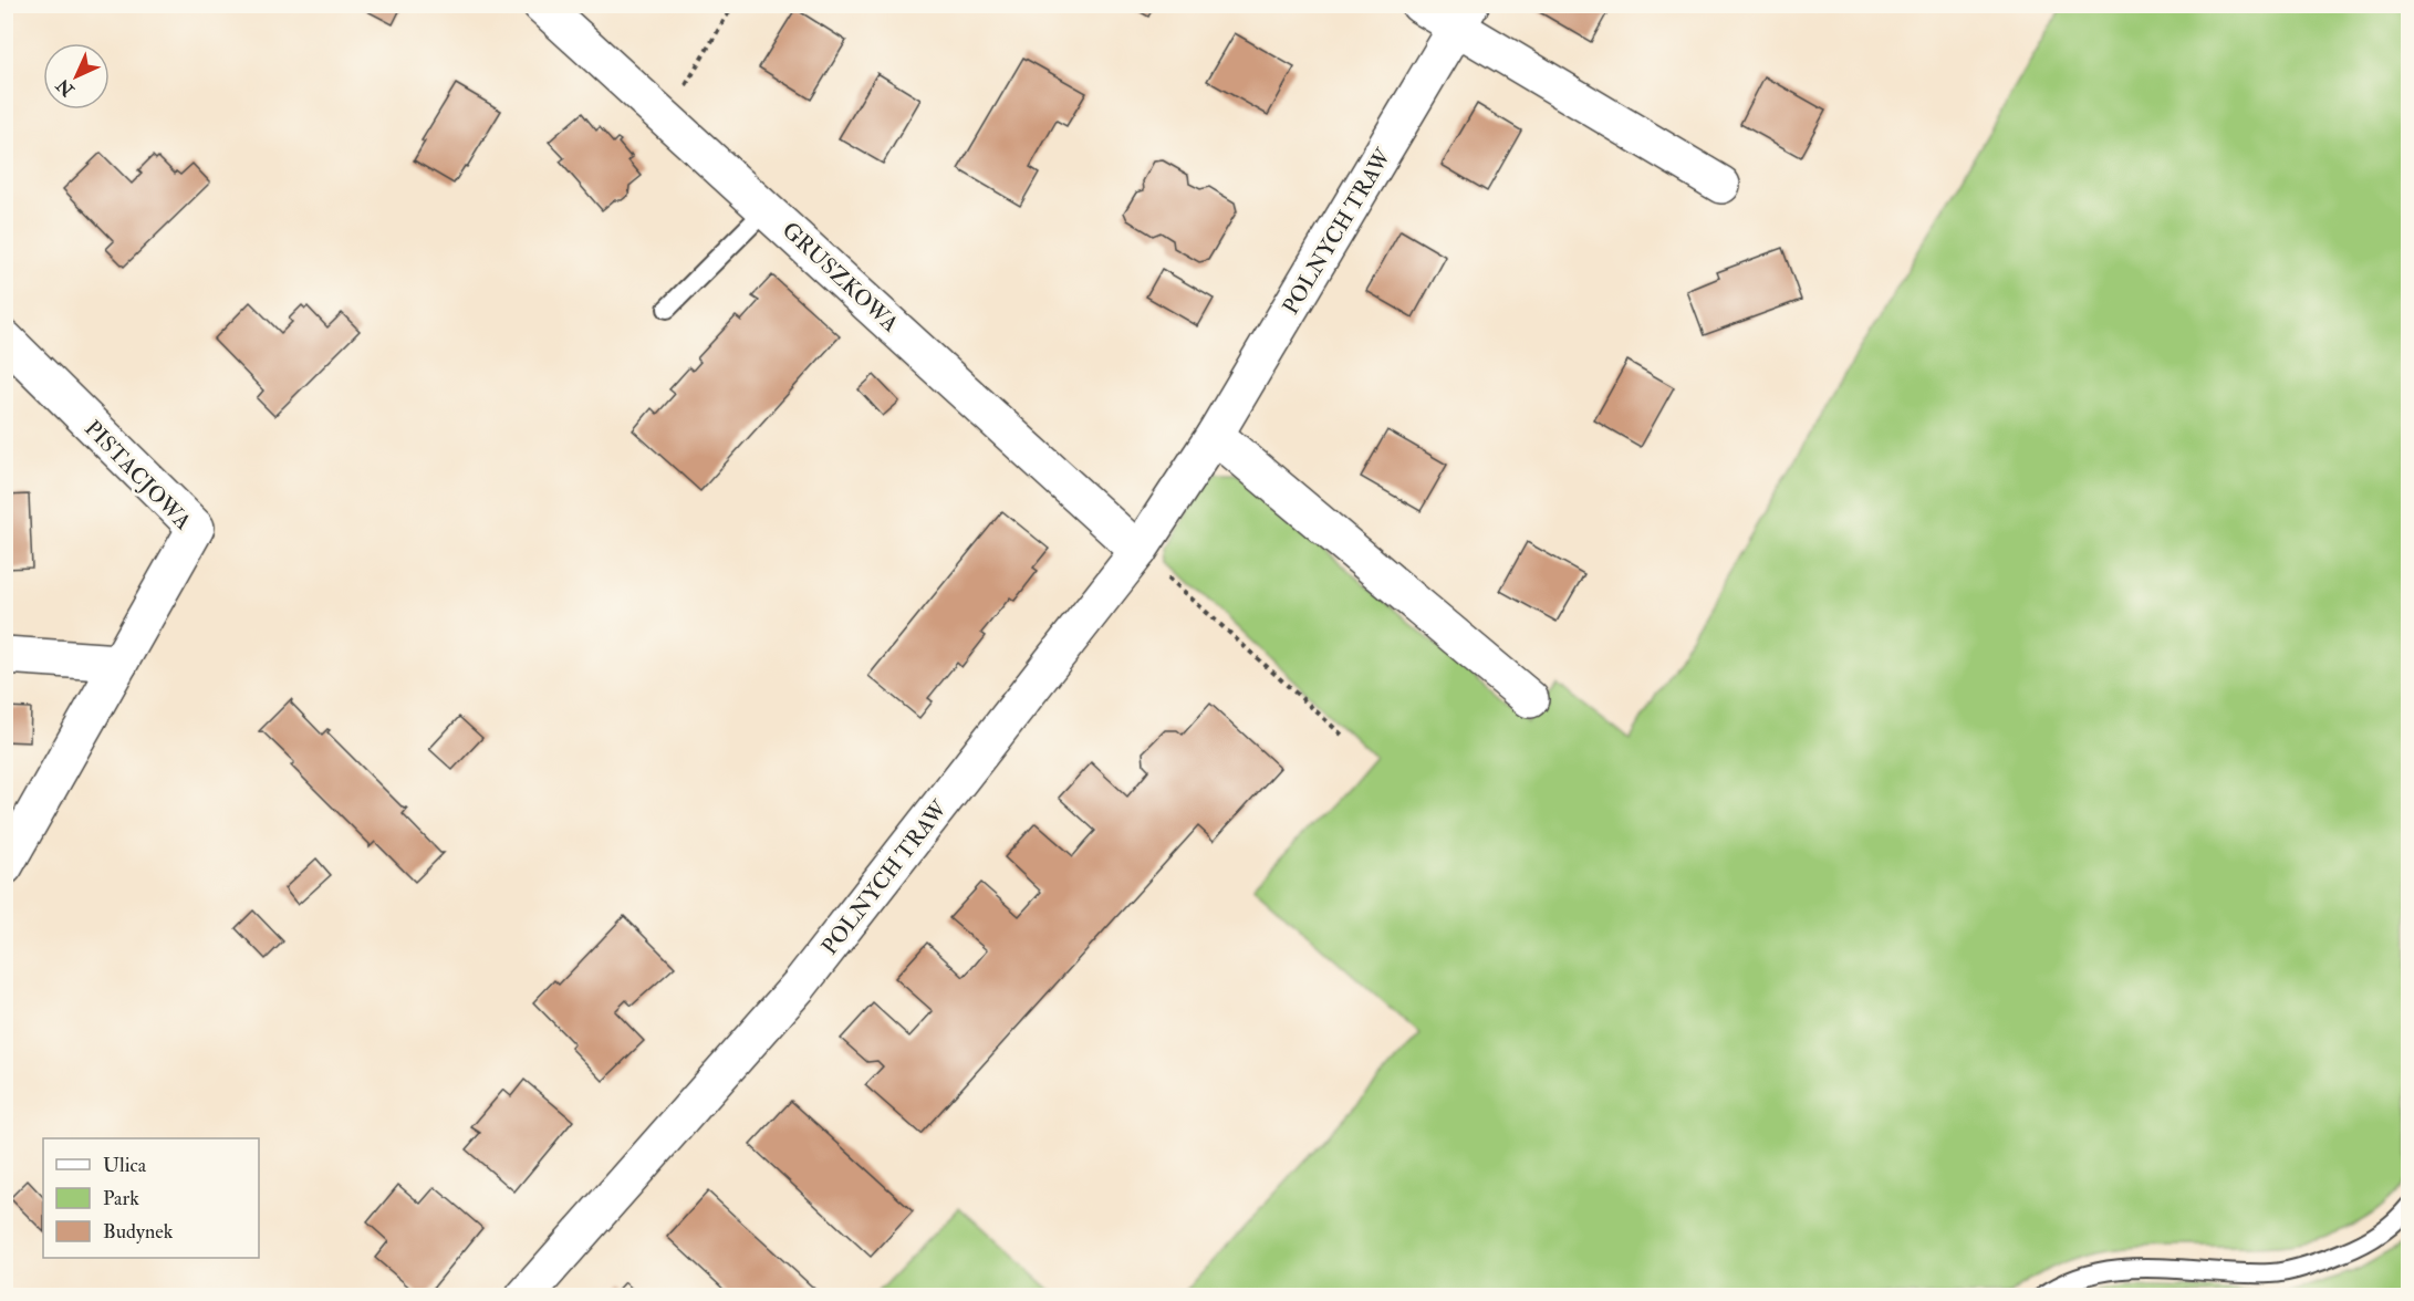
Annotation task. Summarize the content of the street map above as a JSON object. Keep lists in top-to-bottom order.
{
  "streets": {
    "street": ["POLNYCH TRAW", "GRUSZKOWA", "PISTACJOWA"]
  },
  "crossings": [
    ["POLNYCH TRAW", "GRUSZKOWA"]
  ],
  "legend": ["Ulica", "Park", "Budynek"],
  "north": "bottom left"
}
